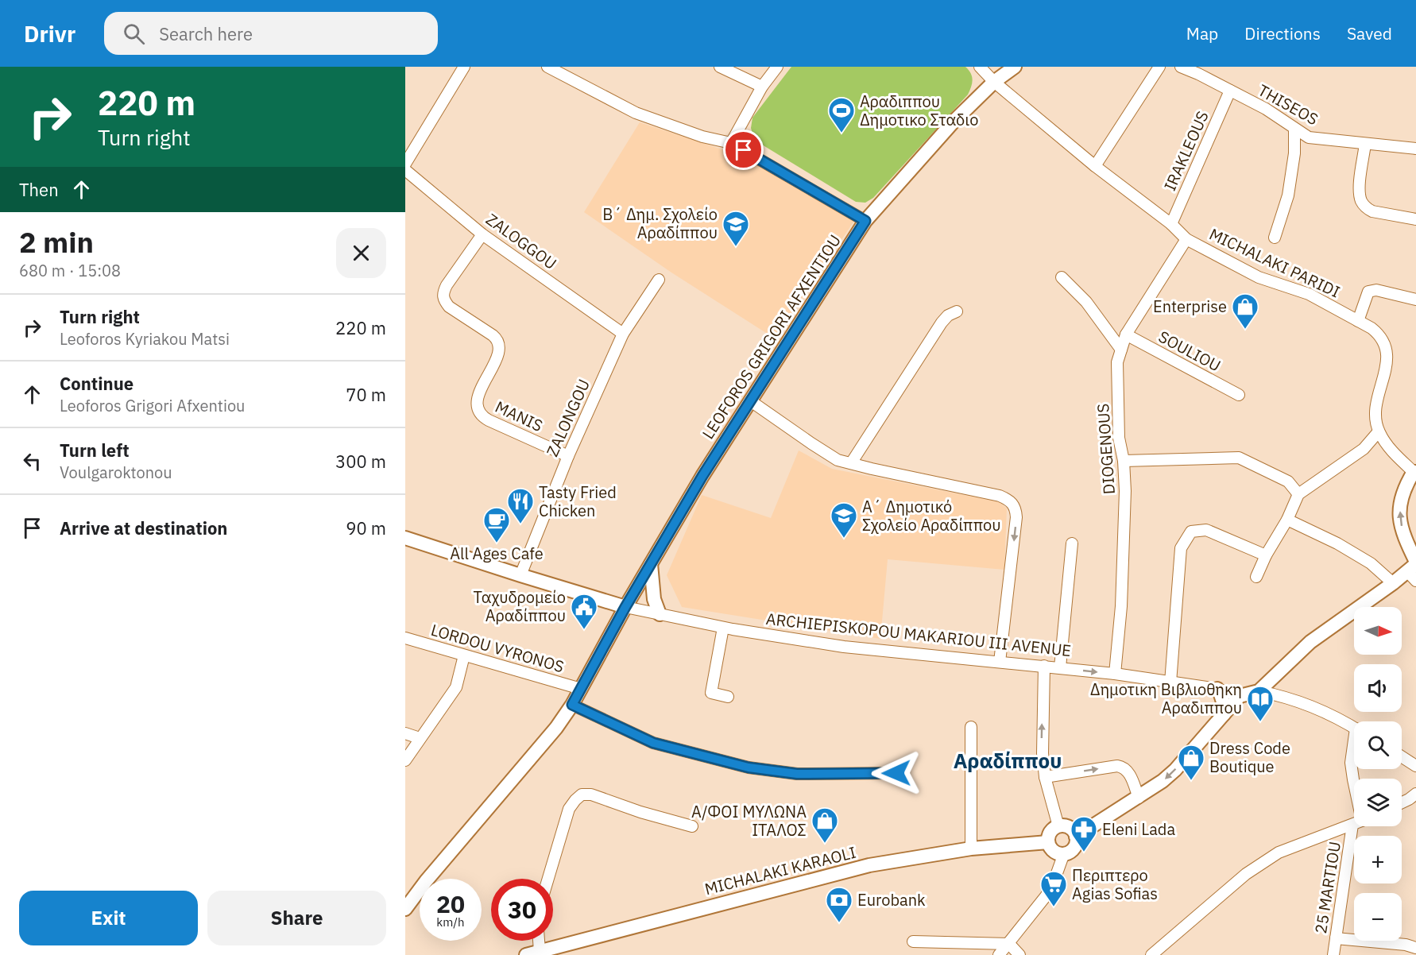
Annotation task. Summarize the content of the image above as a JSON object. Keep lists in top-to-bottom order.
{
  "streets": {
    "main road": ["LEOFOROS GRIGORI AFXENTIOU", "ARCHIEPISKOPOU MAKARIOU III AVENUE", "MICHALAKI KARAOLI"],
    "street": [
      "THISEOS",
      "IRAKLEOUS",
      "ZALOGGOU",
      "MICHALAKI PARIDI",
      "SOULIOU",
      "MANIS",
      "ZALONGOU",
      "DIOGENOUS",
      "LORDOU VYRONOS",
      "25 MARTIOU"
    ]
  },
  "crossings": [
    ["THISEOS", "IRAKLEOUS"],
    ["IRAKLEOUS", "MICHALAKI PARIDI"],
    ["ZALOGGOU", "MANIS"],
    ["ZALOGGOU", "ZALONGOU"],
    ["MICHALAKI PARIDI", "LEOFOROS GRIGORI AFXENTIOU"],
    ["MICHALAKI PARIDI", "DIOGENOUS"],
    ["LEOFOROS GRIGORI AFXENTIOU", "ARCHIEPISKOPOU MAKARIOU III AVENUE"],
    ["LEOFOROS GRIGORI AFXENTIOU", "LORDOU VYRONOS"],
    ["SOULIOU", "DIOGENOUS"],
    ["MANIS", "ZALONGOU"],
    ["ZALONGOU", "ARCHIEPISKOPOU MAKARIOU III AVENUE"],
    ["DIOGENOUS", "ARCHIEPISKOPOU MAKARIOU III AVENUE"]
  ],
  "districts": ["Αραδίππου"],
  "places": {
    "sports": ["Αραδιππου Δημοτικο Σταδιο"],
    "school or university": ["Β´ Δημ. Σχολείο Αραδίππου", "Α´ Δημοτικό Σχολείο Αραδίππου"],
    "shop": ["Enterprise", "Dress Code Boutique", "Α/ΦΟΙ ΜΥΛΩΝΑ ΙΤΑΛΟΣ"],
    "restaurant": ["Tasty Fried Chicken"],
    "cafe": ["All Ages Cafe"],
    "public building": ["Ταχυδρομείο Αραδίππου"],
    "library": ["Δημοτικη Βιβλιοθηκη Αραδιππου"],
    "pharmacy": ["Eleni Lada"],
    "supermarket": ["Περιπτερο Agias Sofias"],
    "bank": ["Eurobank"]
  },
  "north": "right",
  "page": {
    "header": "Drivr",
    "search": "Search here",
    "nav": ["Map", "Directions", "Saved"],
    "turn": ["220 m", "Turn right"],
    "then": "Then",
    "heading": ["2 min", "680 m · 15:08"],
    "list": [
      {
        "name": "Turn right",
        "note": "Leoforos Kyriakou Matsi",
        "value": "220 m"
      },
      {
        "name": "Continue",
        "note": "Leoforos Grigori Afxentiou",
        "value": "70 m"
      },
      {
        "name": "Turn left",
        "note": "Voulgaroktonou",
        "value": "300 m"
      },
      {
        "name": "Arrive at destination",
        "value": "90 m"
      }
    ],
    "map_buttons": ["+", "−"],
    "speed": "20 km/h",
    "limit": "30",
    "buttons": ["Exit", "Share"]
  }
}
